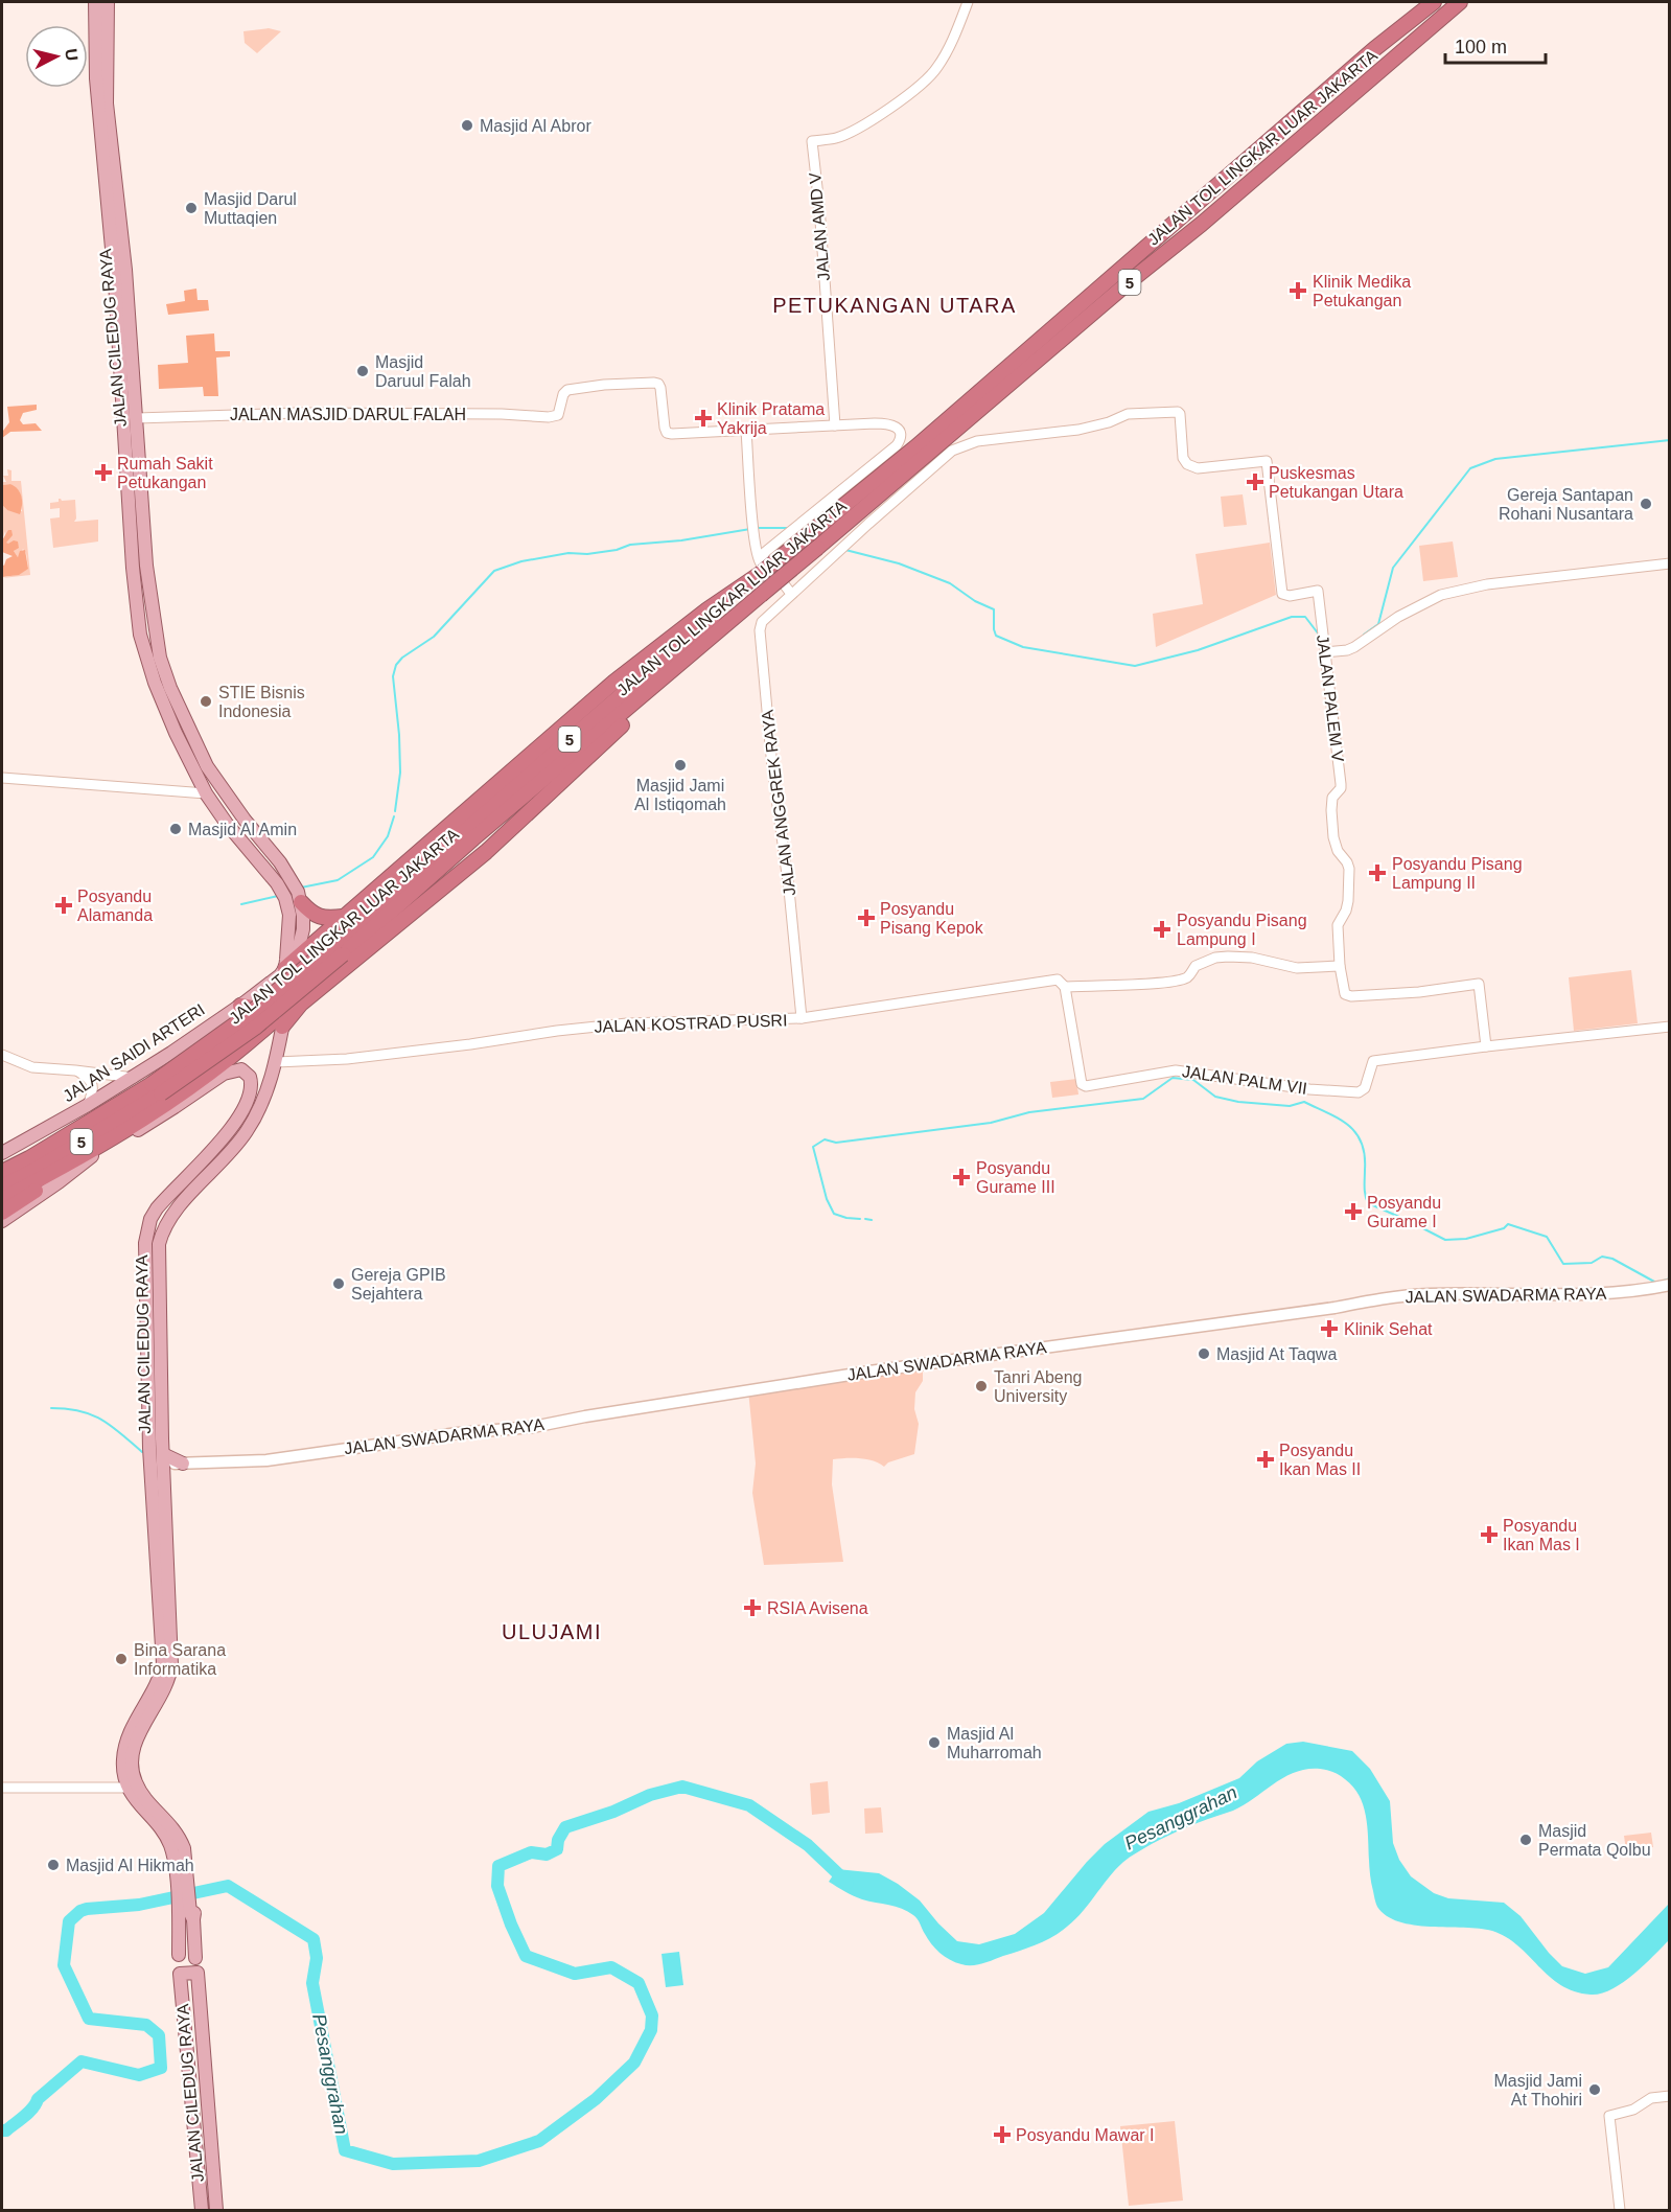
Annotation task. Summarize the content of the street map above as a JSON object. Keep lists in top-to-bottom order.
{
  "streets": {
    "highway": ["JALAN TOL LINGKAR LUAR JAKARTA", "5"],
    "main road": ["JALAN CILEDUG RAYA", "JALAN SAIDI ARTERI", "JALAN SWADARMA RAYA"],
    "street": [
      "JALAN AMD V",
      "JALAN MASJID DARUL FALAH",
      "JALAN PALEM V",
      "JALAN ANGGREK RAYA",
      "JALAN KOSTRAD PUSRI",
      "JALAN PALM VII"
    ]
  },
  "crossings": [
    ["JALAN CILEDUG RAYA", "JALAN MASJID DARUL FALAH"],
    ["JALAN CILEDUG RAYA", "JALAN KOSTRAD PUSRI"],
    ["JALAN CILEDUG RAYA", "JALAN SAIDI ARTERI"],
    ["JALAN CILEDUG RAYA", "JALAN SWADARMA RAYA"],
    ["JALAN PALEM V", "JALAN ANGGREK RAYA"],
    ["JALAN PALEM V", "JALAN PALM VII"],
    ["JALAN ANGGREK RAYA", "JALAN KOSTRAD PUSRI"],
    ["JALAN KOSTRAD PUSRI", "JALAN PALM VII"]
  ],
  "districts": ["PETUKANGAN UTARA", "ULUJAMI"],
  "water": ["Pesanggrahan"],
  "places": {
    "other": [
      "Masjid Al Abror",
      "Masjid Darul Muttaqien",
      "Masjid Daruul Falah",
      "Gereja Santapan Rohani Nusantara",
      "STIE Bisnis Indonesia",
      "Masjid Jami Al Istiqomah",
      "Masjid Al Amin",
      "Gereja GPIB Sejahtera",
      "Masjid At Taqwa",
      "Tanri Abeng University",
      "Bina Sarana Informatika",
      "Masjid Al Muharromah",
      "Masjid Permata Qolbu",
      "Masjid Al Hikmah",
      "Masjid Jami At Thohiri"
    ],
    "health": [
      "Klinik Medika Petukangan",
      "Klinik Pratama Yakrija",
      "Rumah Sakit Petukangan",
      "Puskesmas Petukangan Utara",
      "Posyandu Pisang Lampung II",
      "Posyandu Alamanda",
      "Posyandu Pisang Kepok",
      "Posyandu Pisang Lampung I",
      "Posyandu Gurame III",
      "Posyandu Gurame I",
      "Klinik Sehat",
      "Posyandu Ikan Mas II",
      "Posyandu Ikan Mas I",
      "RSIA Avisena",
      "Posyandu Mawar I"
    ]
  },
  "scale_bar": "100 m",
  "north": "right"
}
